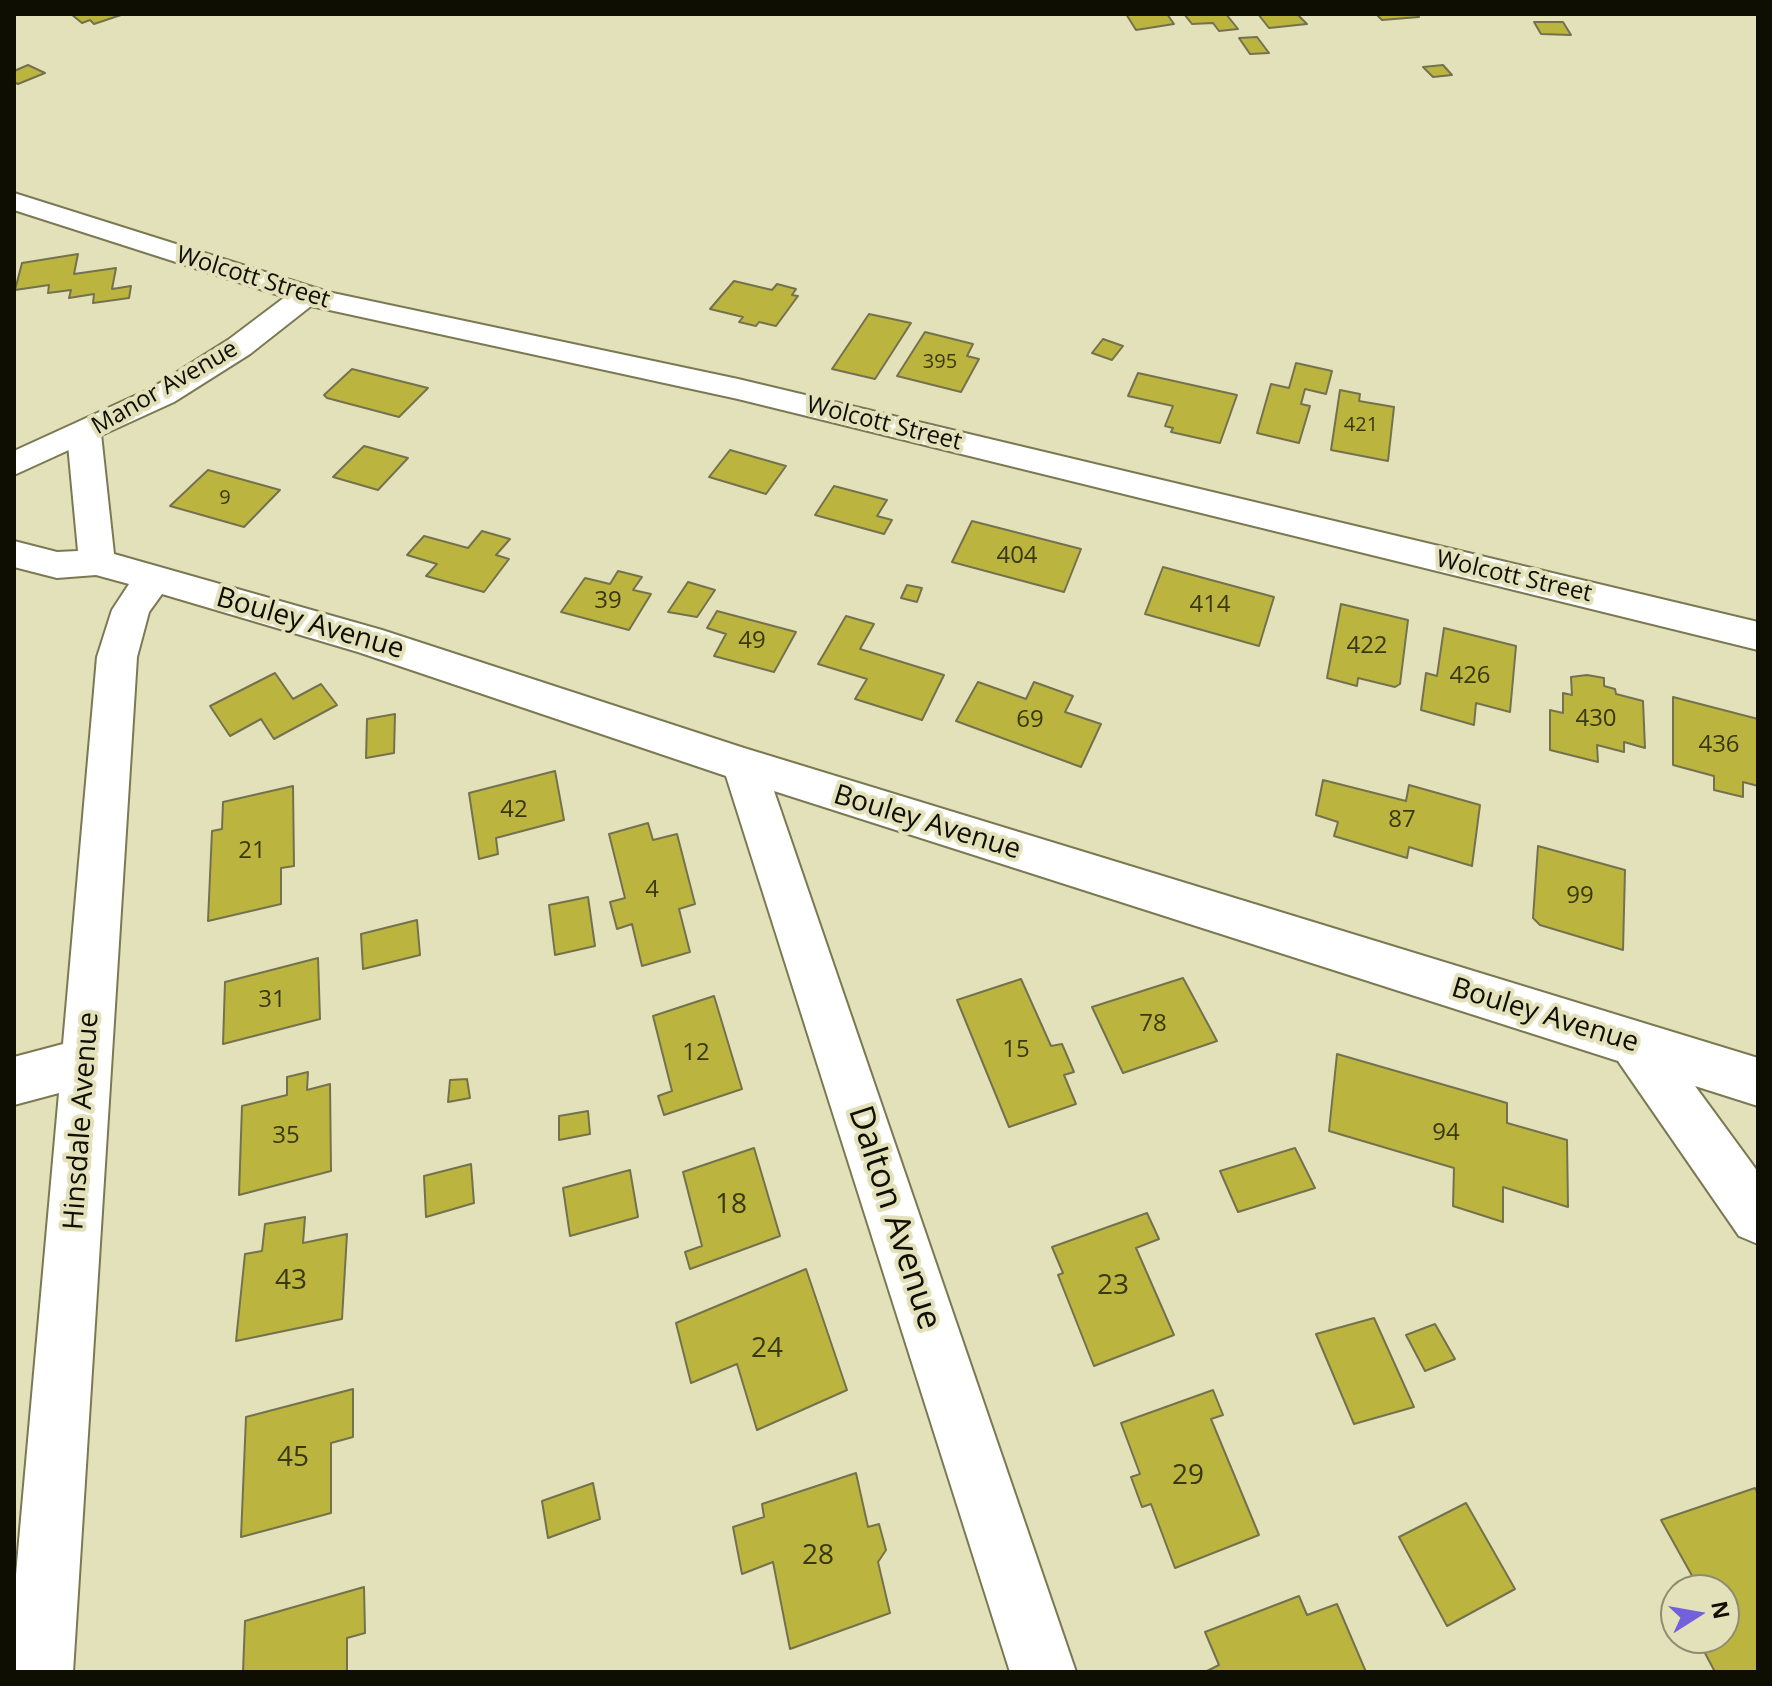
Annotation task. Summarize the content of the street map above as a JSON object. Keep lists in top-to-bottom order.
{
  "streets": {
    "street": [
      "Wolcott Street",
      "Manor Avenue",
      "Bouley Avenue",
      "Hinsdale Avenue",
      "Dalton Avenue"
    ]
  },
  "crossings": [
    ["Wolcott Street", "Manor Avenue"],
    ["Bouley Avenue", "Hinsdale Avenue"],
    ["Bouley Avenue", "Dalton Avenue"]
  ],
  "house_numbers": [
    "395",
    "421",
    "9",
    "404",
    "39",
    "414",
    "49",
    "422",
    "426",
    "430",
    "69",
    "436",
    "42",
    "87",
    "21",
    "4",
    "99",
    "31",
    "78",
    "15",
    "12",
    "94",
    "35",
    "18",
    "43",
    "23",
    "24",
    "45",
    "29",
    "28"
  ],
  "north": "right"
}
